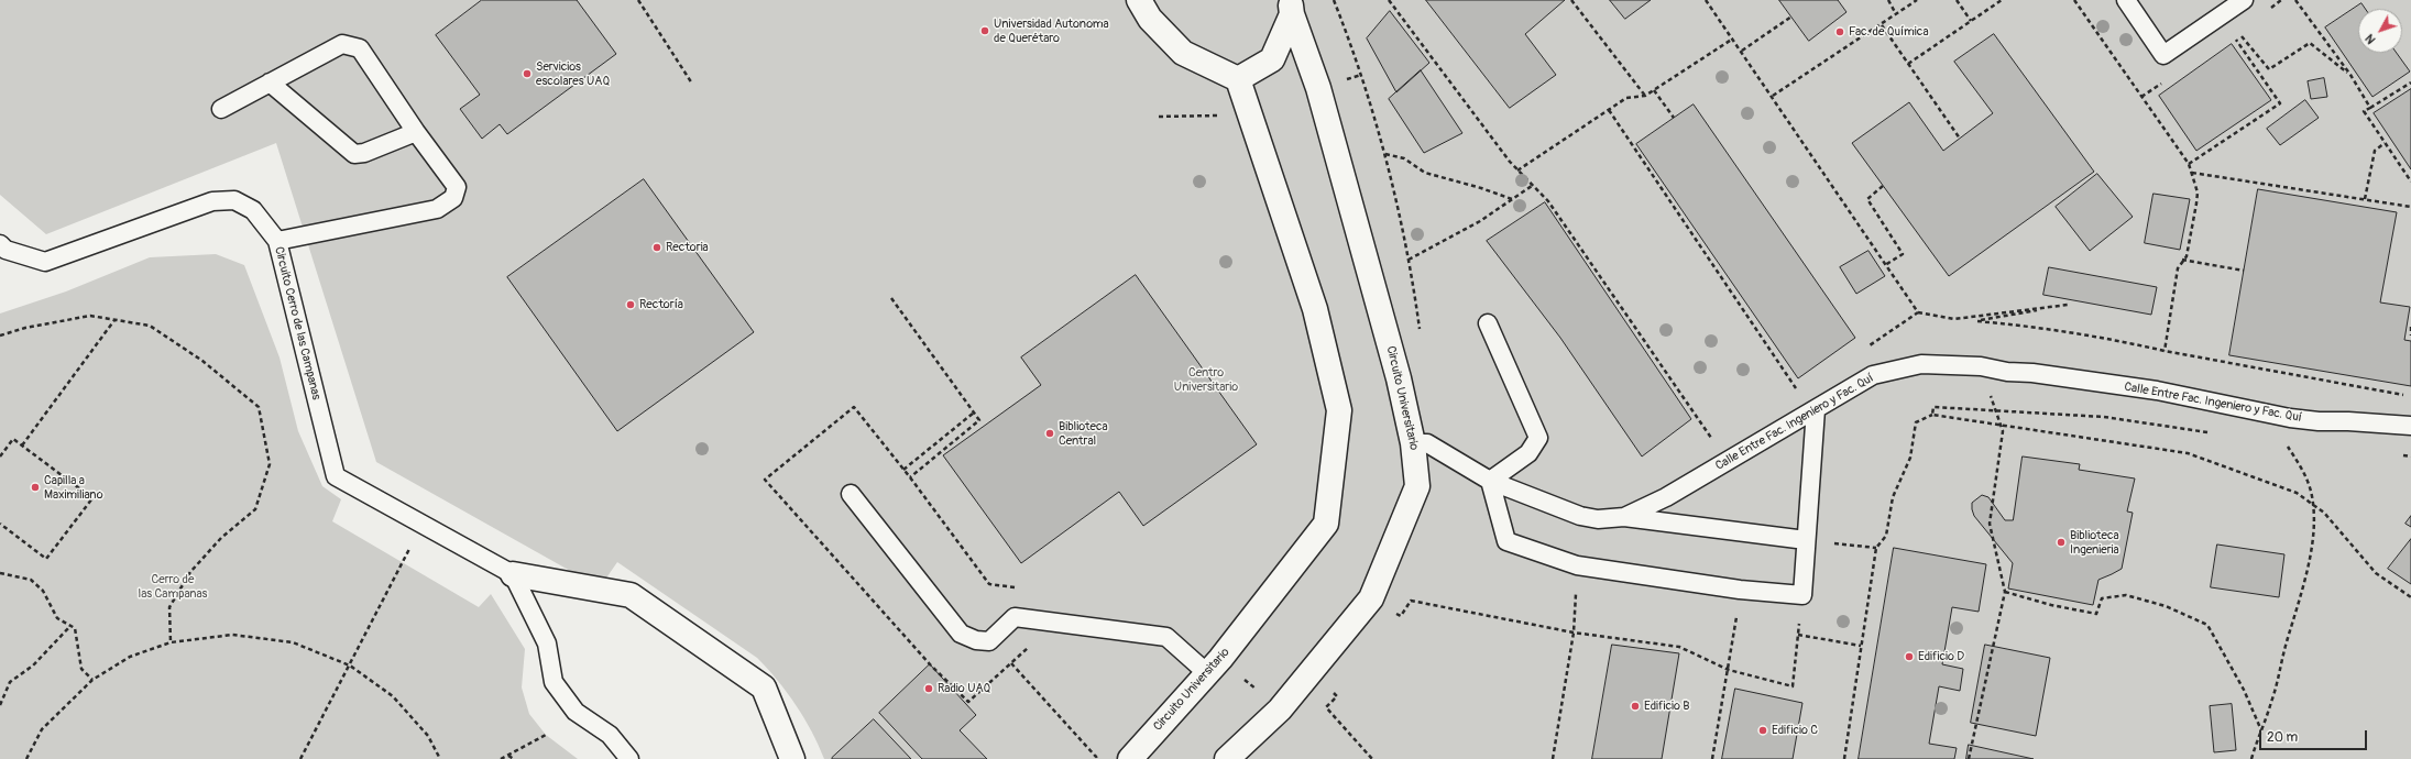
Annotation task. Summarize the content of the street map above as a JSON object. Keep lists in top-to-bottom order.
{
  "streets": {
    "street": ["Circuito Cerro de las Campanas", "Circuito Universitario"],
    "lane": ["Calle Entre Fac. Ingeniero y Fac. Quí"]
  },
  "crossings": [
    ["Circuito Universitario", "Calle Entre Fac. Ingeniero y Fac. Quí"]
  ],
  "parks": ["Centro Universitario", "Cerro de las Campanas"],
  "places": [
    "Universidad Autonoma de Querétaro",
    "Fac. de Química",
    "Servicios escolares UAQ",
    "Rectoria",
    "Rectoría",
    "Biblioteca Central",
    "Capilla a Maximiliano",
    "Biblioteca Ingenieria",
    "Edificio D",
    "Radio UAQ",
    "Edificio B",
    "Edificio C"
  ],
  "scale_bar": "20 m",
  "north": "bottom left"
}
